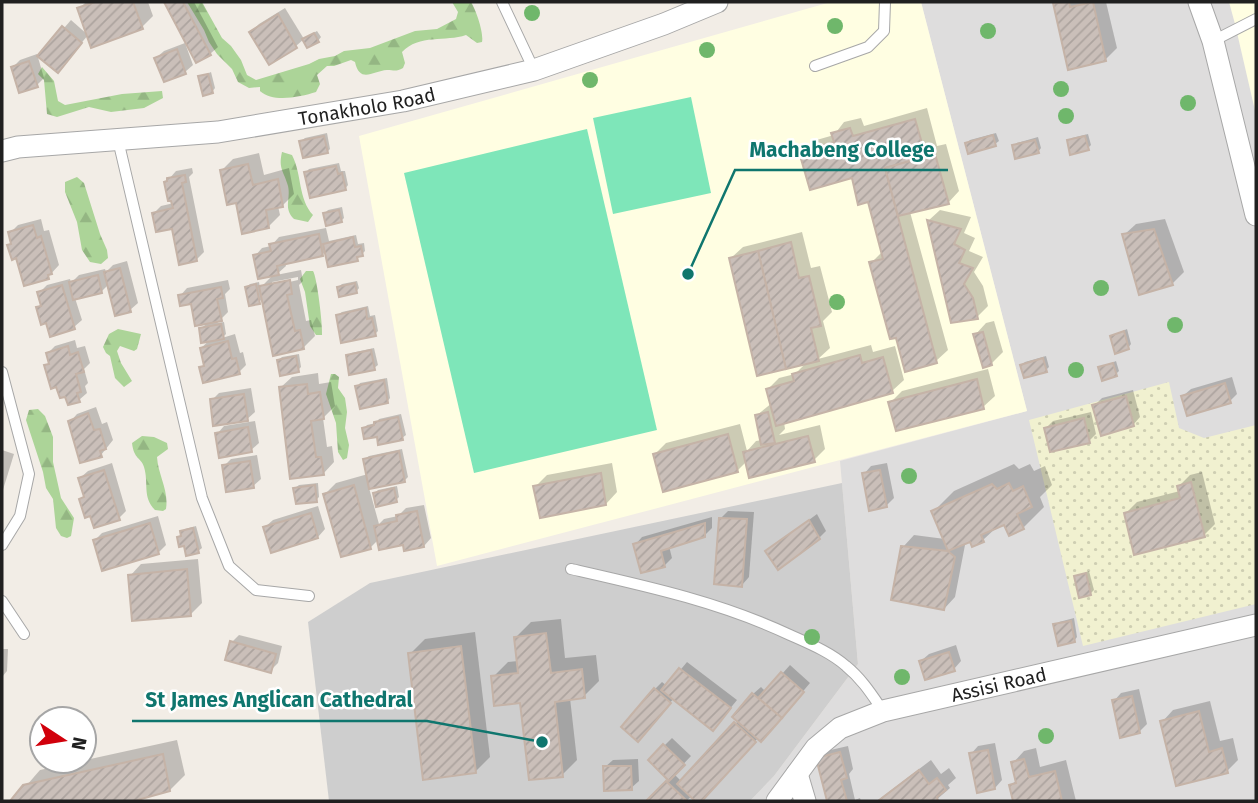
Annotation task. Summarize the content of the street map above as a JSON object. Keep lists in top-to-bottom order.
{
  "streets": {
    "street": ["Tonakholo Road", "Assisi Road"]
  },
  "places": ["Machabeng College", "St James Anglican Cathedral"],
  "north": "right"
}
